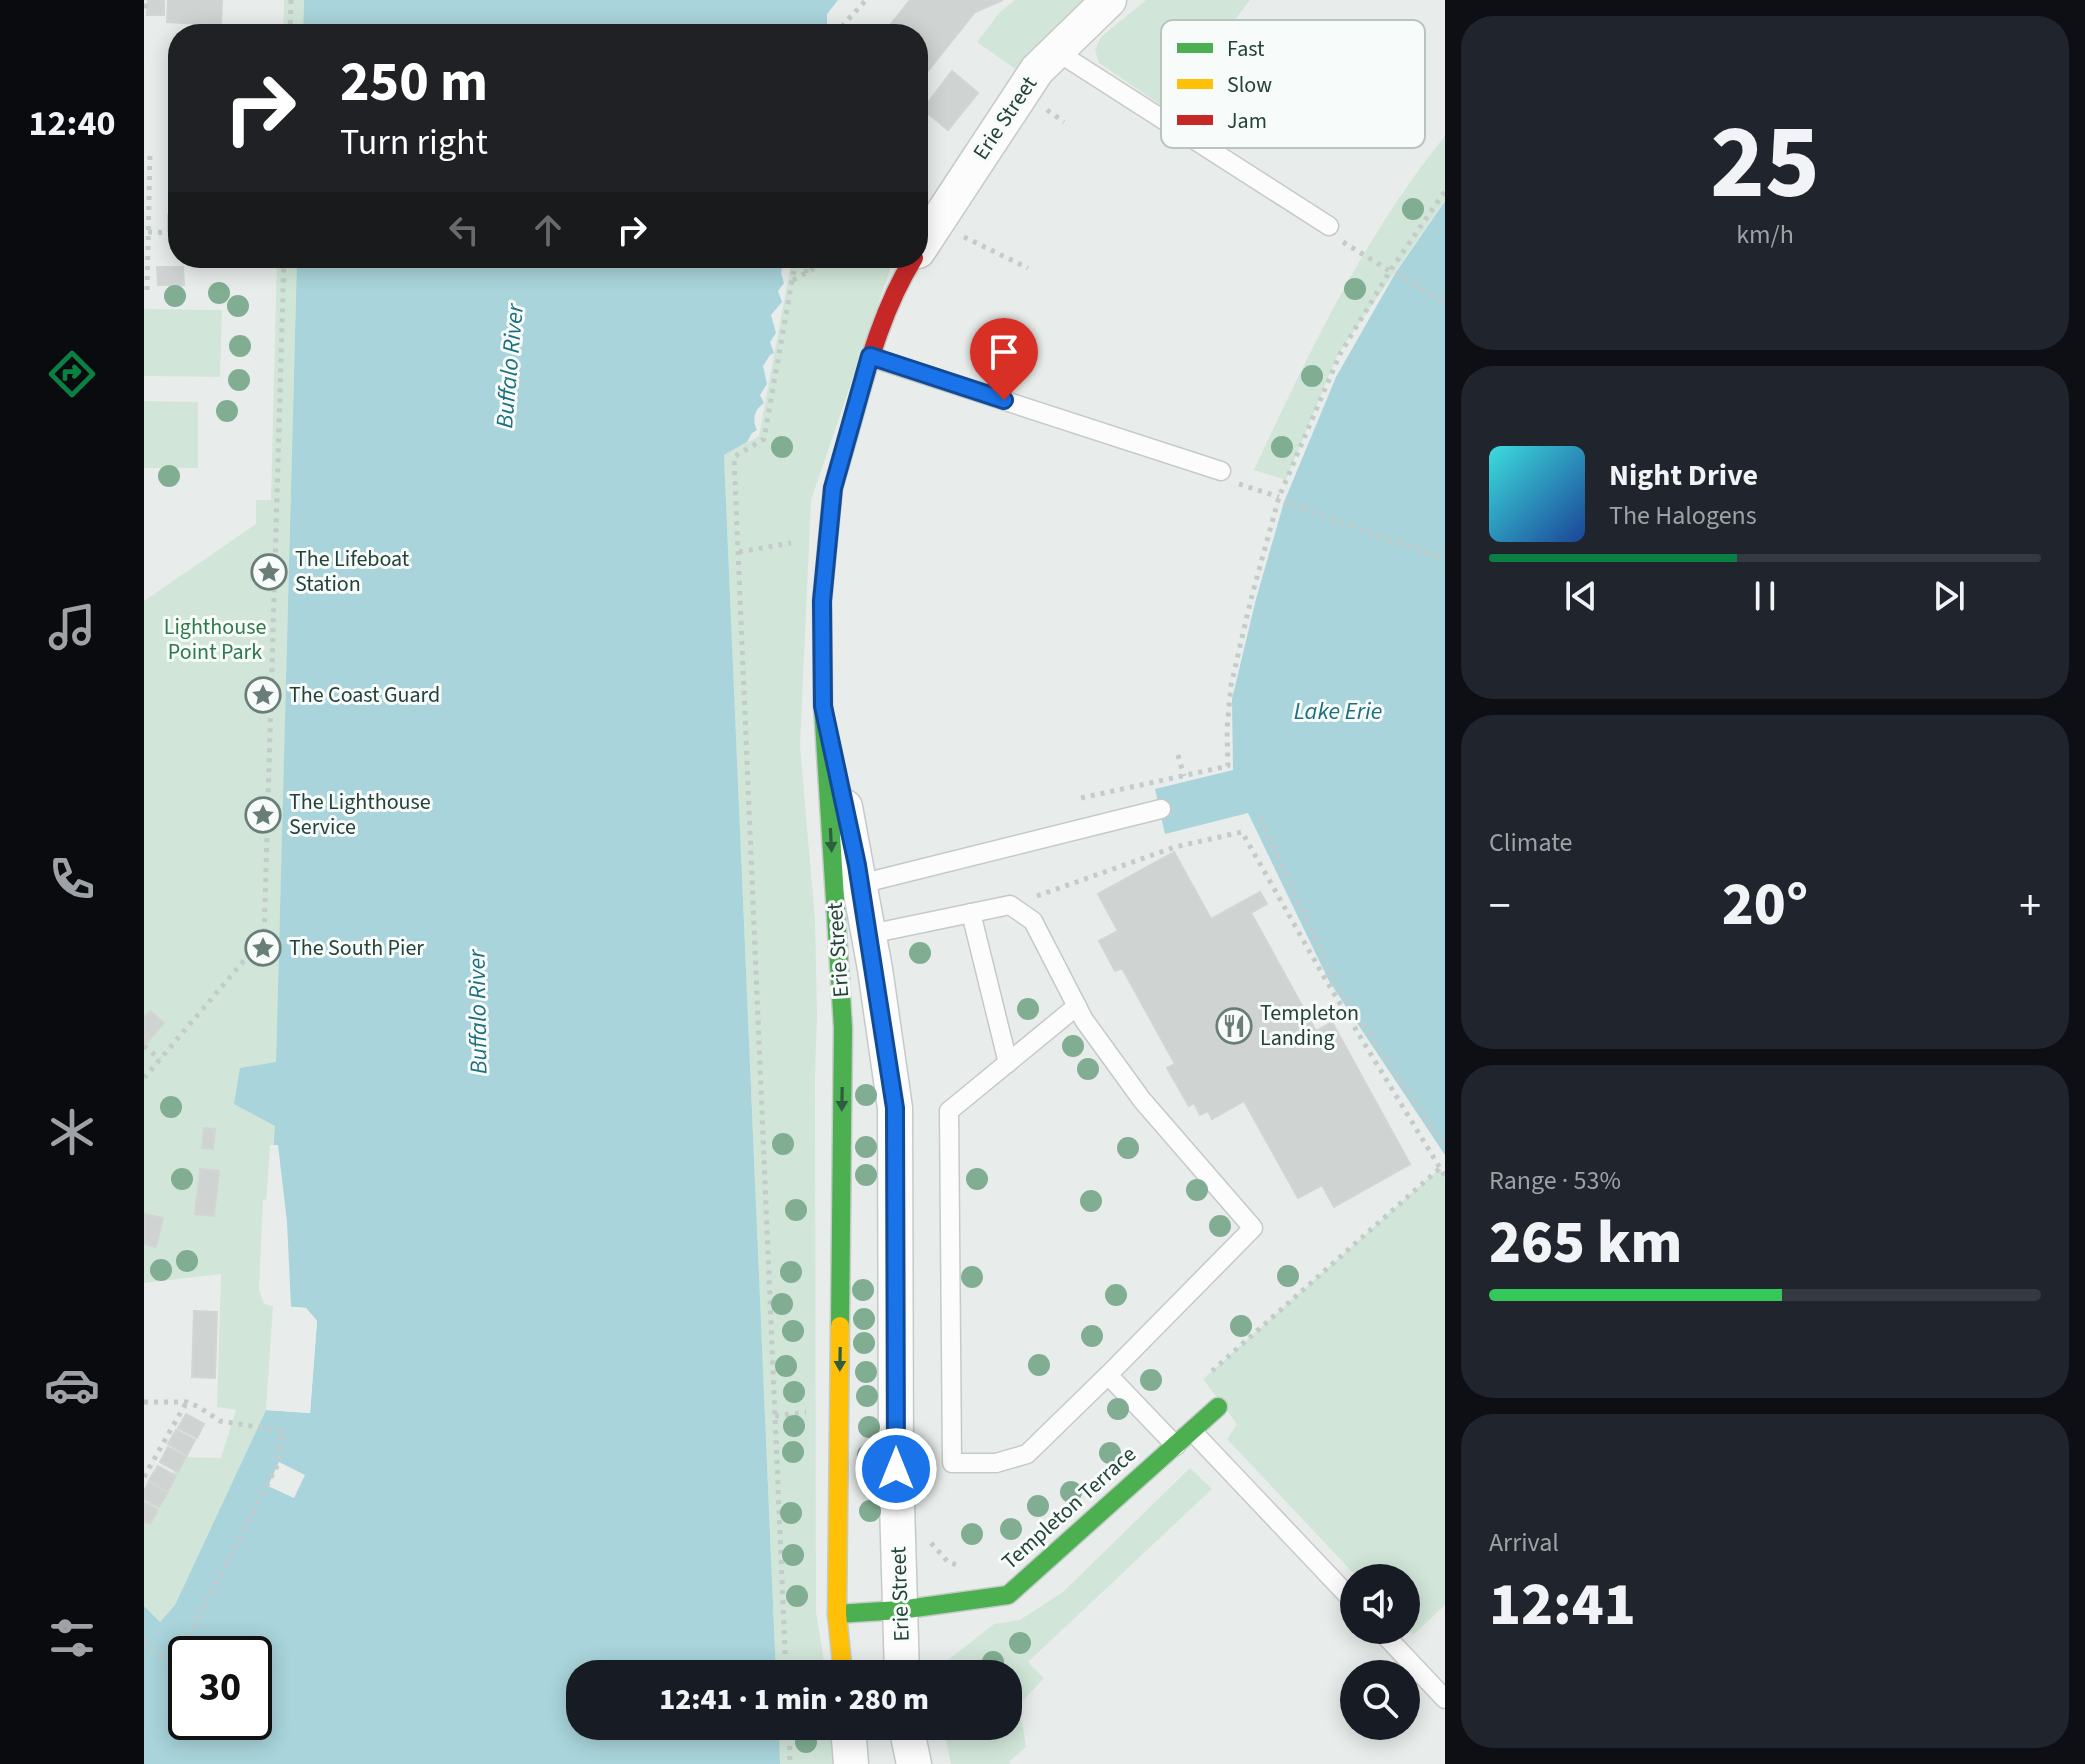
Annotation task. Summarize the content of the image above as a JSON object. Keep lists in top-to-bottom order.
{
  "streets": {
    "street": ["Erie Street", "Templeton Terrace"]
  },
  "crossings": [
    ["Erie Street", "Templeton Terrace"]
  ],
  "water": ["Buffalo River", "Lake Erie"],
  "parks": ["Lighthouse Point Park"],
  "places": {
    "place": [
      "The Lifeboat Station",
      "The Coast Guard",
      "The Lighthouse Service",
      "The South Pier"
    ],
    "restaurant": ["Templeton Landing"]
  },
  "legend": ["Fast", "Slow", "Jam"],
  "page": {
    "tabs": "12:40",
    "tile": [
      ["25", "km/h"],
      "Climate",
      ["Range · 53%", "265 km"],
      ["Arrival", "12:41"]
    ],
    "turn": ["250 m", "Turn right"],
    "song": ["Night Drive", "The Halogens"],
    "heat": ["−", "20°", "+"],
    "limit": "30",
    "trip": "12:41 · 1 min · 280 m"
  }
}
